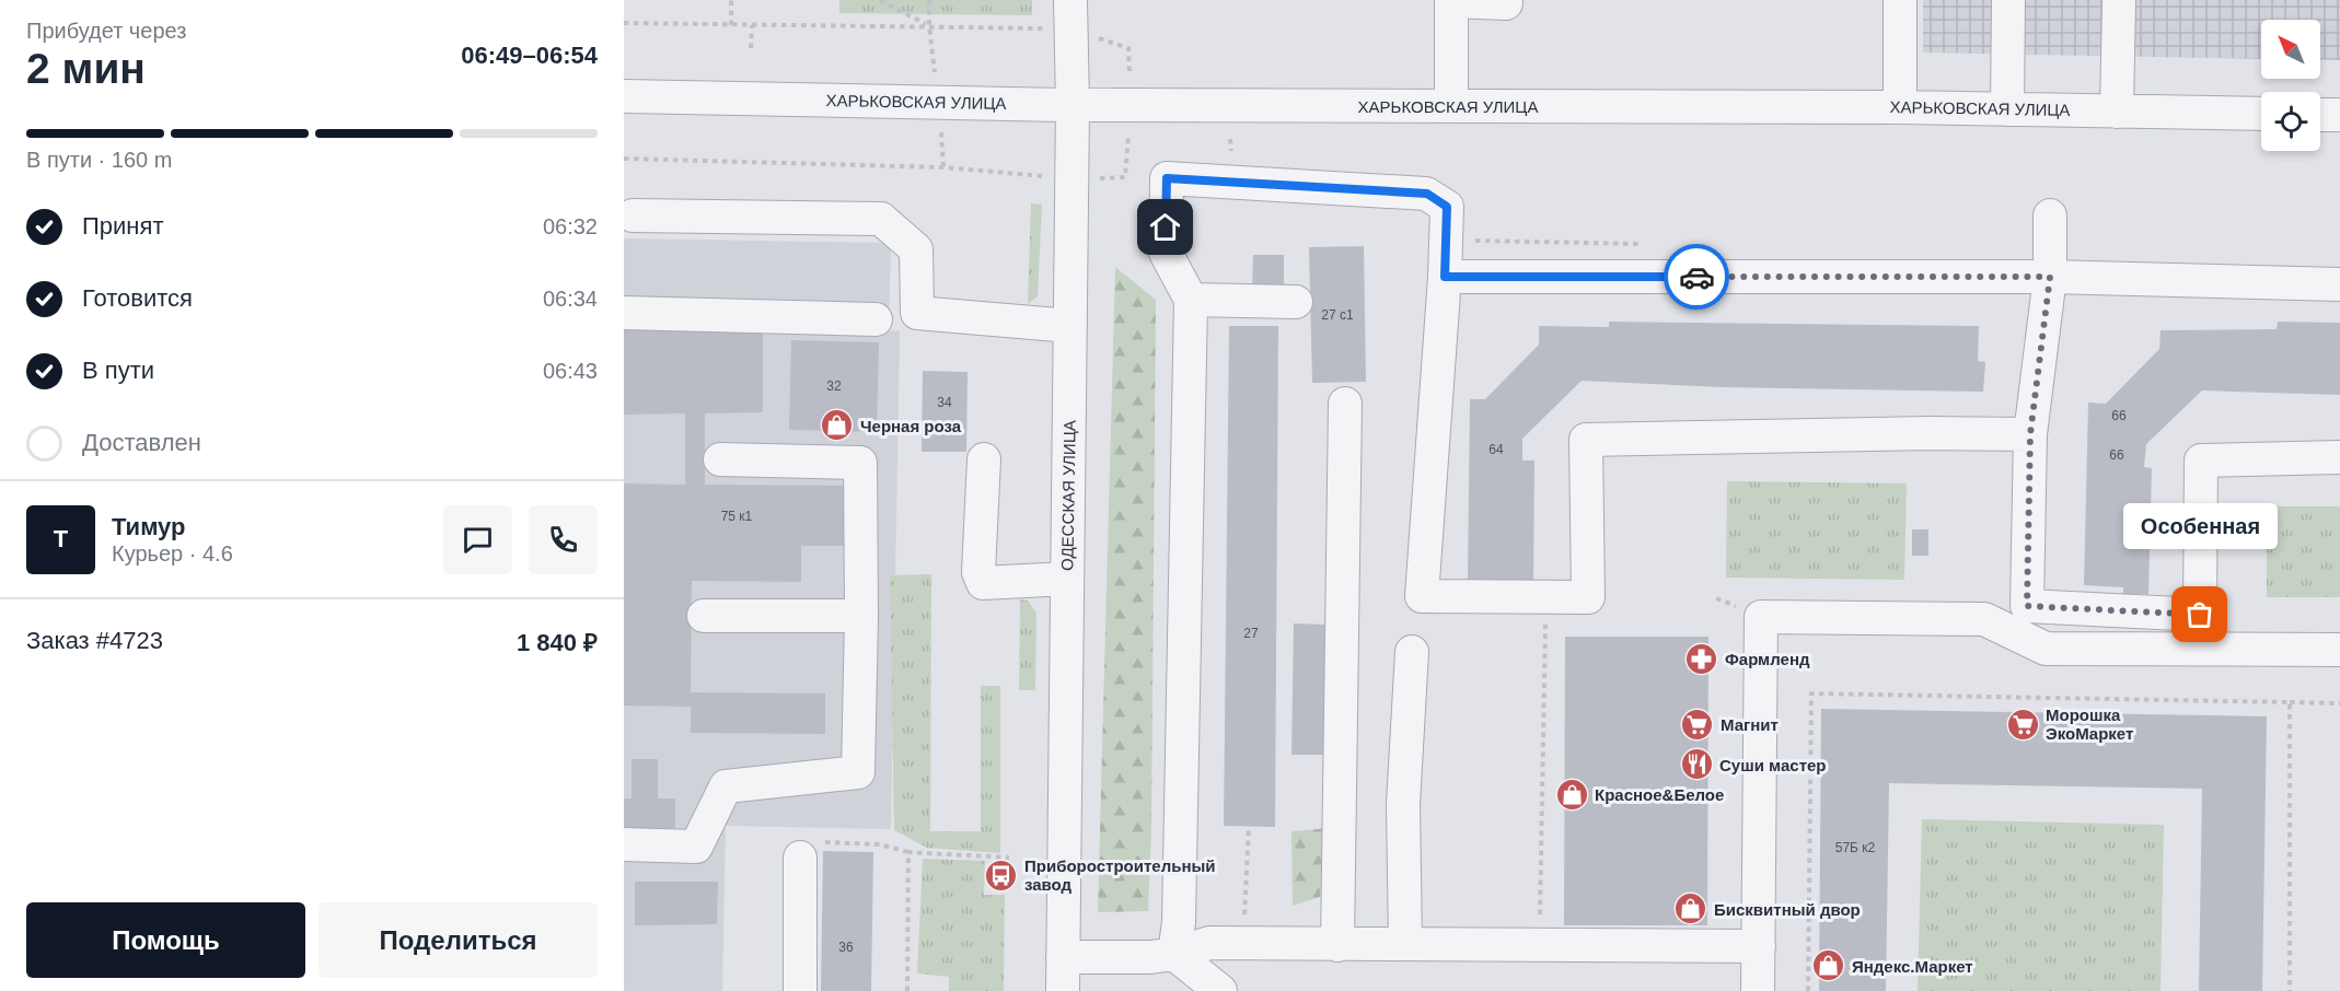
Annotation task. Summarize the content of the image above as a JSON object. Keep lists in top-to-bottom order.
{
  "streets": {
    "street": ["ХАРЬКОВСКАЯ УЛИЦА", "ОДЕССКАЯ УЛИЦА"]
  },
  "crossings": [
    ["ХАРЬКОВСКАЯ УЛИЦА", "ОДЕССКАЯ УЛИЦА"]
  ],
  "places": {
    "shop": [
      "Черная роза",
      "Красное&Белое",
      "Бисквитный двор",
      "Яндекс.Маркет"
    ],
    "other": ["Особенная"],
    "pharmacy": ["Фармленд"],
    "supermarket": ["Магнит", "Морошка ЭкоМаркет"],
    "restaurant": ["Суши мастер"],
    "bus stop": ["Приборостроительный завод"]
  },
  "house_numbers": [
    "27 с1",
    "32",
    "34",
    "66",
    "64",
    "66",
    "75 к1",
    "27",
    "57Б к2",
    "36"
  ],
  "north": "top left",
  "page": {
    "heading": ["2 мин", "Прибудет через", "06:49–06:54"],
    "panel": [
      "Тимур",
      "Курьер · 4.6",
      "Заказ #4723",
      "1 840 ₽"
    ],
    "bar": "В пути · 160 m",
    "list": [
      ["Принят", "06:32"],
      ["Готовится", "06:34"],
      ["В пути", "06:43"],
      "Доставлен"
    ],
    "bubble": "Особенная",
    "round": "Т",
    "buttons": ["Помощь", "Поделиться"]
  }
}
